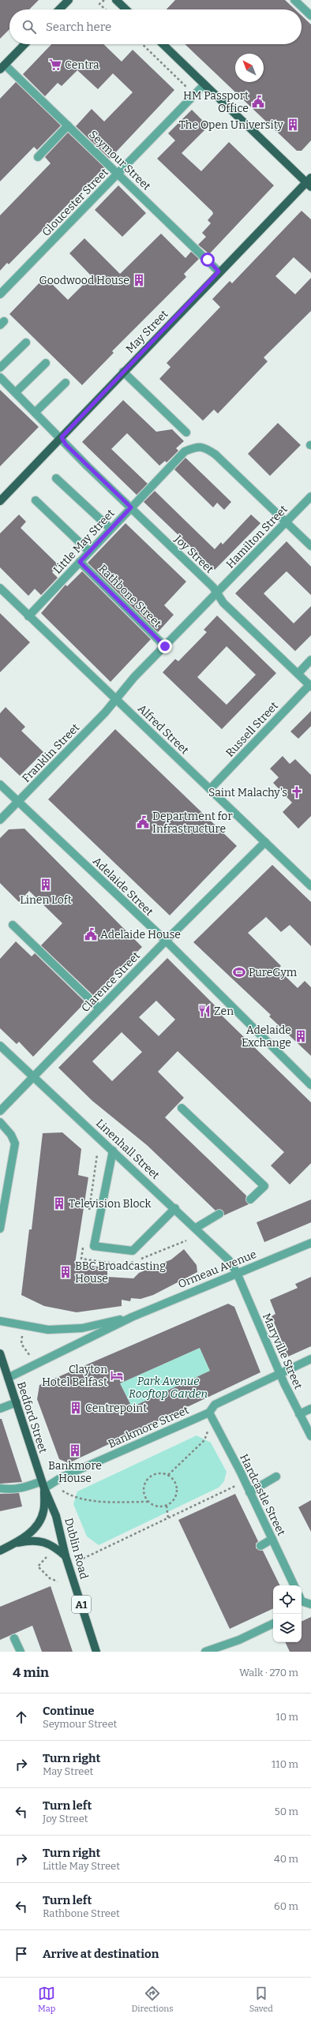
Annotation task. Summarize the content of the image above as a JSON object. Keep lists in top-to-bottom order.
{
  "streets": {
    "main road": [
      "May Street",
      "Bedford Street",
      "Dublin Road",
      "A1"
    ],
    "street": [
      "Seymour Street",
      "Gloucester Street",
      "Hamilton Street",
      "Little May Street",
      "Joy Street",
      "Rathbone Street",
      "Alfred Street",
      "Russell Street",
      "Franklin Street",
      "Adelaide Street",
      "Clarence Street",
      "Linenhall Street",
      "Ormeau Avenue",
      "Maryville Street",
      "Bankmore Street",
      "Hardcastle Street"
    ]
  },
  "crossings": [
    ["Seymour Street", "Gloucester Street"],
    ["Seymour Street", "May Street"],
    ["May Street", "Joy Street"],
    ["Hamilton Street", "Little May Street"],
    ["Hamilton Street", "Joy Street"],
    ["Hamilton Street", "Rathbone Street"],
    ["Hamilton Street", "Franklin Street"],
    ["Little May Street", "Joy Street"],
    ["Little May Street", "Rathbone Street"],
    ["Little May Street", "Alfred Street"],
    ["Joy Street", "Russell Street"],
    ["Rathbone Street", "Franklin Street"],
    ["Alfred Street", "Russell Street"],
    ["Alfred Street", "Franklin Street"],
    ["Alfred Street", "Clarence Street"],
    ["Franklin Street", "Adelaide Street"],
    ["Adelaide Street", "Clarence Street"],
    ["Clarence Street", "Linenhall Street"],
    ["Linenhall Street", "Ormeau Avenue"],
    ["Linenhall Street", "Maryville Street"],
    ["Ormeau Avenue", "Maryville Street"],
    ["Ormeau Avenue", "Bedford Street"],
    ["Maryville Street", "Bankmore Street"],
    ["Bedford Street", "Bankmore Street"],
    ["Bedford Street", "Dublin Road"],
    ["Bedford Street", "A1"],
    ["Bankmore Street", "Hardcastle Street"],
    ["Bankmore Street", "Dublin Road"],
    ["Bankmore Street", "A1"],
    ["Dublin Road", "A1"]
  ],
  "parks": ["Park Avenue Rooftop Garden"],
  "places": {
    "supermarket": ["Centra"],
    "public building": ["HM Passport Office", "Department for Infrastructure", "Adelaide House"],
    "building": [
      "The Open University",
      "Goodwood House",
      "Linen Loft",
      "Adelaide Exchange",
      "Television Block",
      "BBC Broadcasting House",
      "Centrepoint",
      "Bankmore House"
    ],
    "church": ["Saint Malachy's"],
    "sports": ["PureGym"],
    "restaurant": ["Zen"],
    "hotel": ["Clayton Hotel Belfast"]
  },
  "north": "top left",
  "page": {
    "search": "Search here",
    "heading": ["4 min", "Walk · 270 m"],
    "list": [
      ["Continue", "Seymour Street", "10 m"],
      ["Turn right", "May Street", "110 m"],
      ["Turn left", "Joy Street", "50 m"],
      ["Turn right", "Little May Street", "40 m"],
      ["Turn left", "Rathbone Street", "60 m"],
      "Arrive at destination"
    ],
    "nav": ["Map", "Directions", "Saved"]
  }
}
